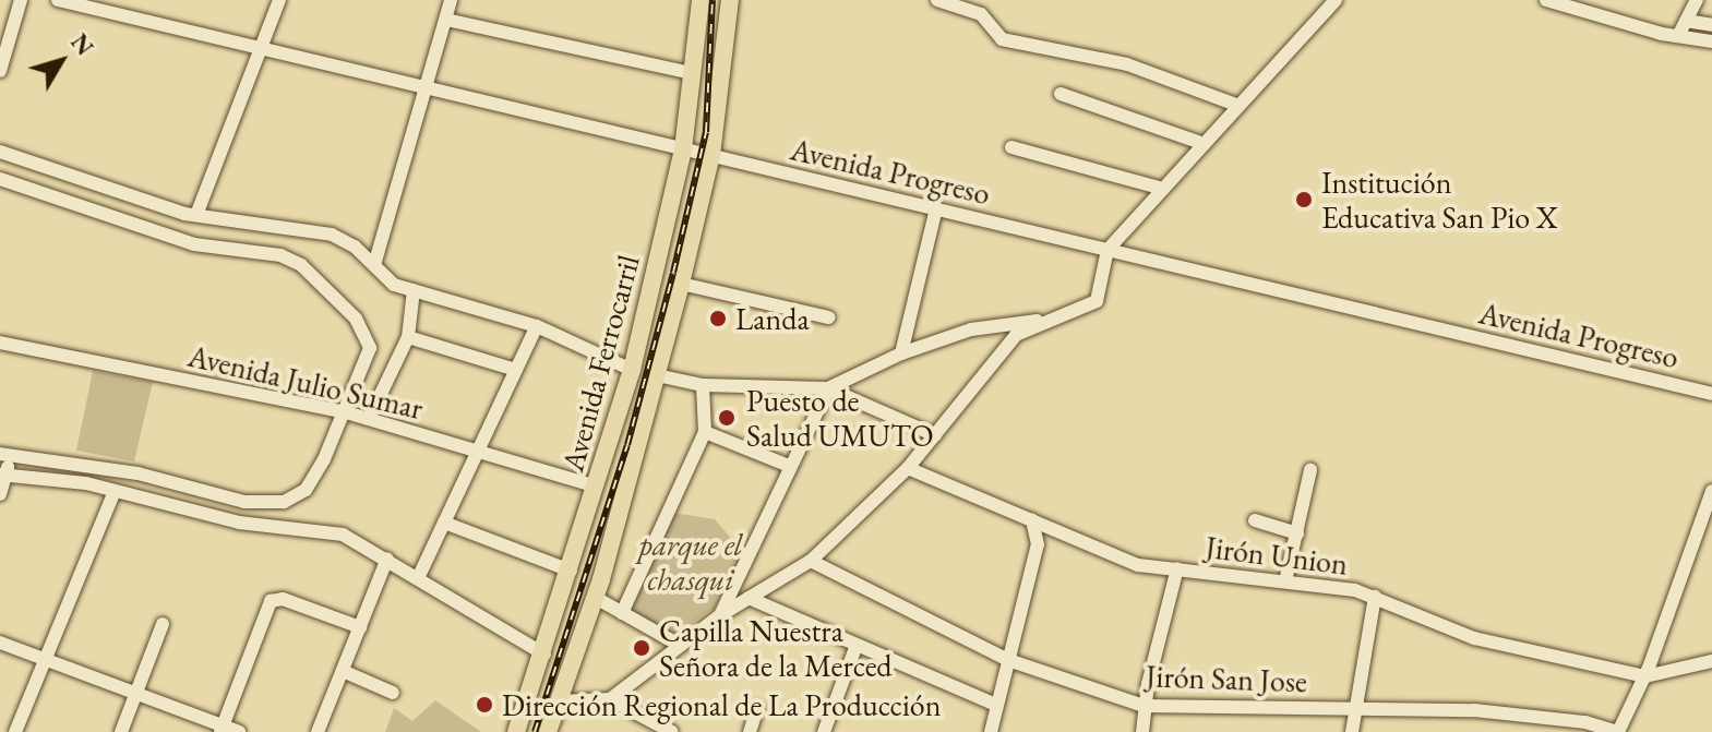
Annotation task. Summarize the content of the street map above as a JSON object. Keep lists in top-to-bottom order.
{
  "streets": {
    "main road": ["Avenida Ferrocarril"],
    "street": [
      "Avenida Progreso",
      "Avenida Julio Sumar",
      "Jirón Union",
      "Jirón San Jose"
    ]
  },
  "crossings": [
    ["Avenida Progreso", "Avenida Ferrocarril"],
    ["Avenida Ferrocarril", "Avenida Julio Sumar"]
  ],
  "parks": ["parque el chasqui"],
  "places": [
    "Institución Educativa San Pio X",
    "Landa",
    "Puesto de Salud UMUTO",
    "Capilla Nuestra Señora de la Merced",
    "Dirección Regional de La Producción"
  ],
  "north": "top right"
}
